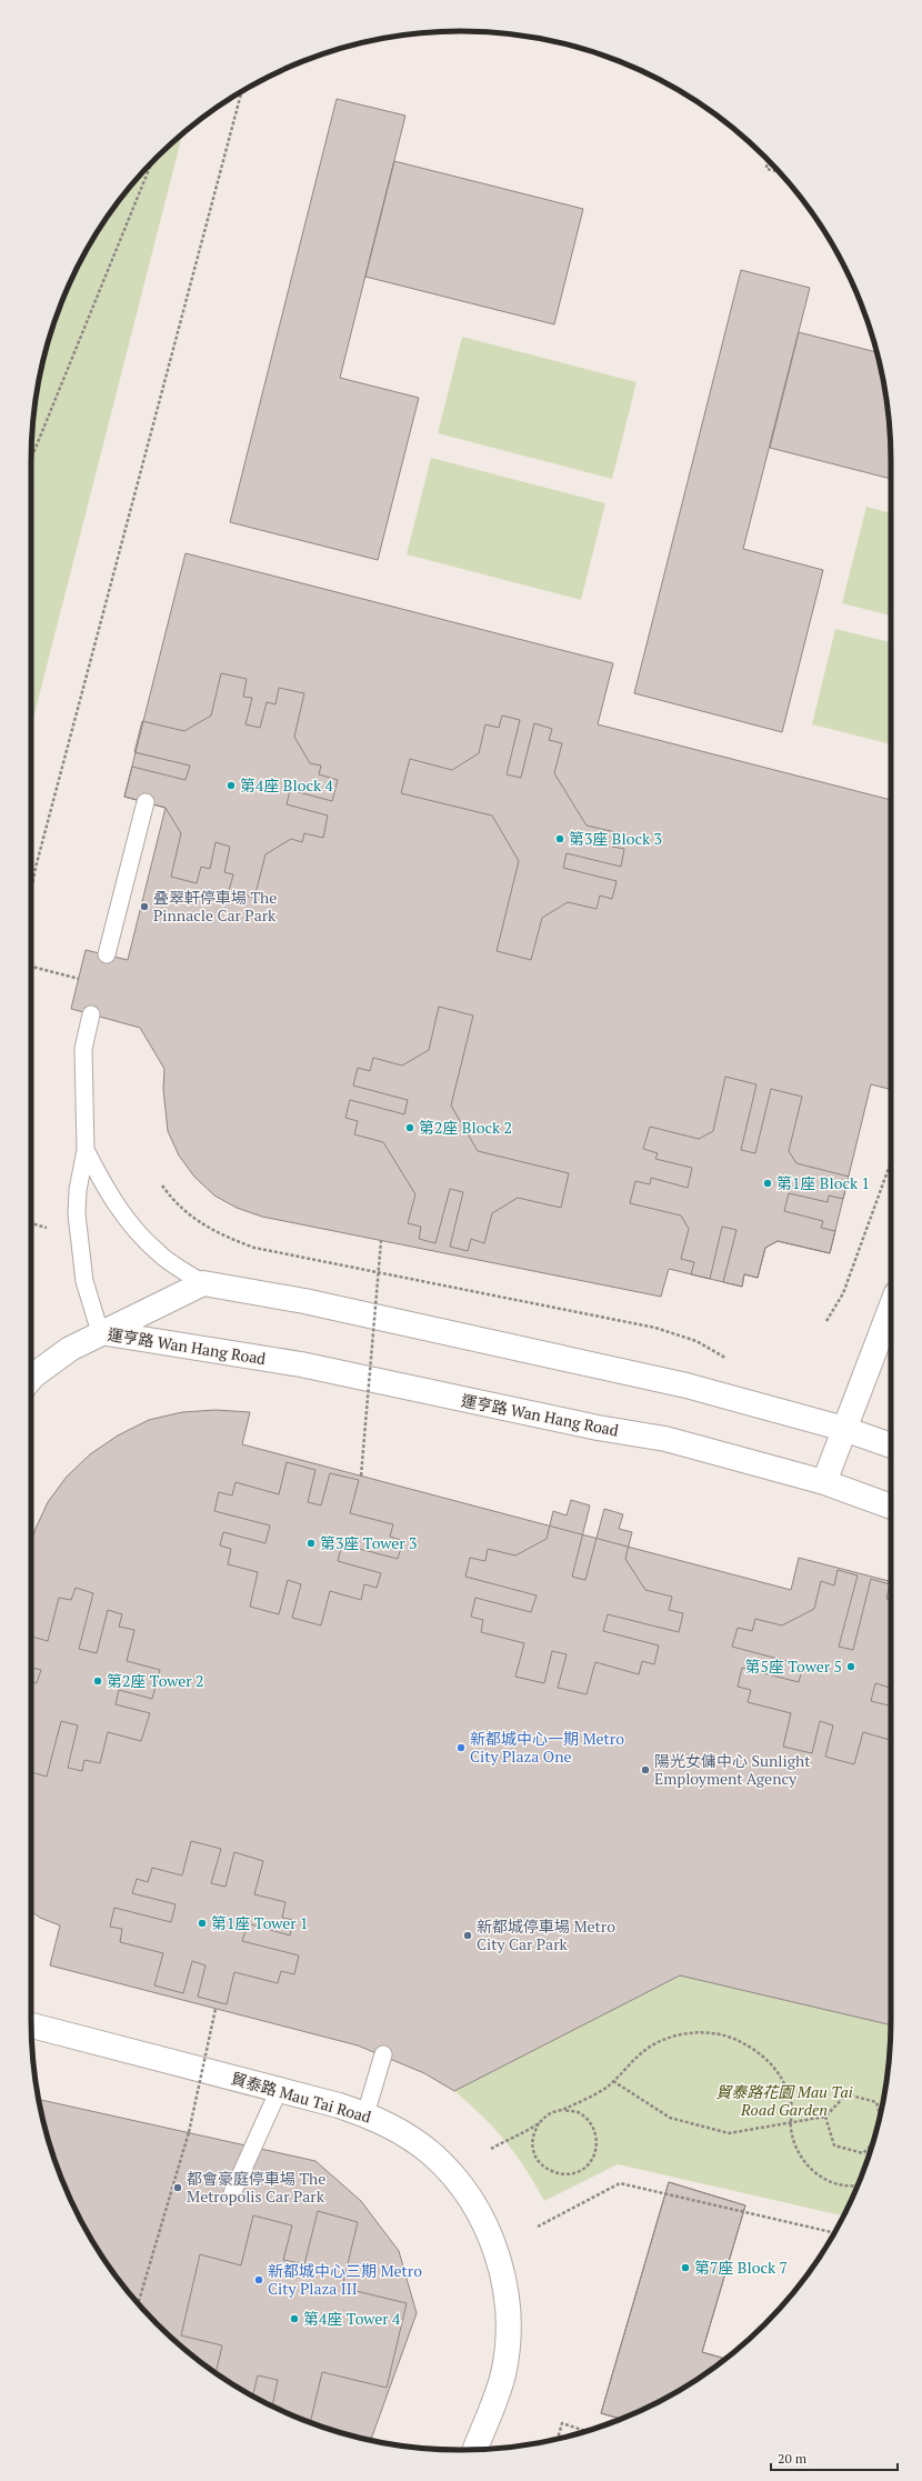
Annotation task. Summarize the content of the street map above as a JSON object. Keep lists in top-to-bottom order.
{
  "streets": {
    "street": ["運亨路 Wan Hang Road", "貿泰路 Mau Tai Road"]
  },
  "parks": ["貿泰路花園 Mau Tai Road Garden"],
  "places": [
    "第4座 Block 4",
    "第3座 Block 3",
    "叠翠軒停車場 The Pinnacle Car Park",
    "第2座 Block 2",
    "第1座 Block 1",
    "第3座 Tower 3",
    "第5座 Tower 5",
    "第2座 Tower 2",
    "新都城中心一期 Metro City Plaza One",
    "陽光女傭中心 Sunlight Employment Agency",
    "第1座 Tower 1",
    "新都城停車場 Metro City Car Park",
    "都會豪庭停車場 The Metropolis Car Park",
    "第7座 Block 7",
    "新都城中心三期 Metro City Plaza III",
    "第4座 Tower 4"
  ],
  "scale_bar": "20 m"
}
